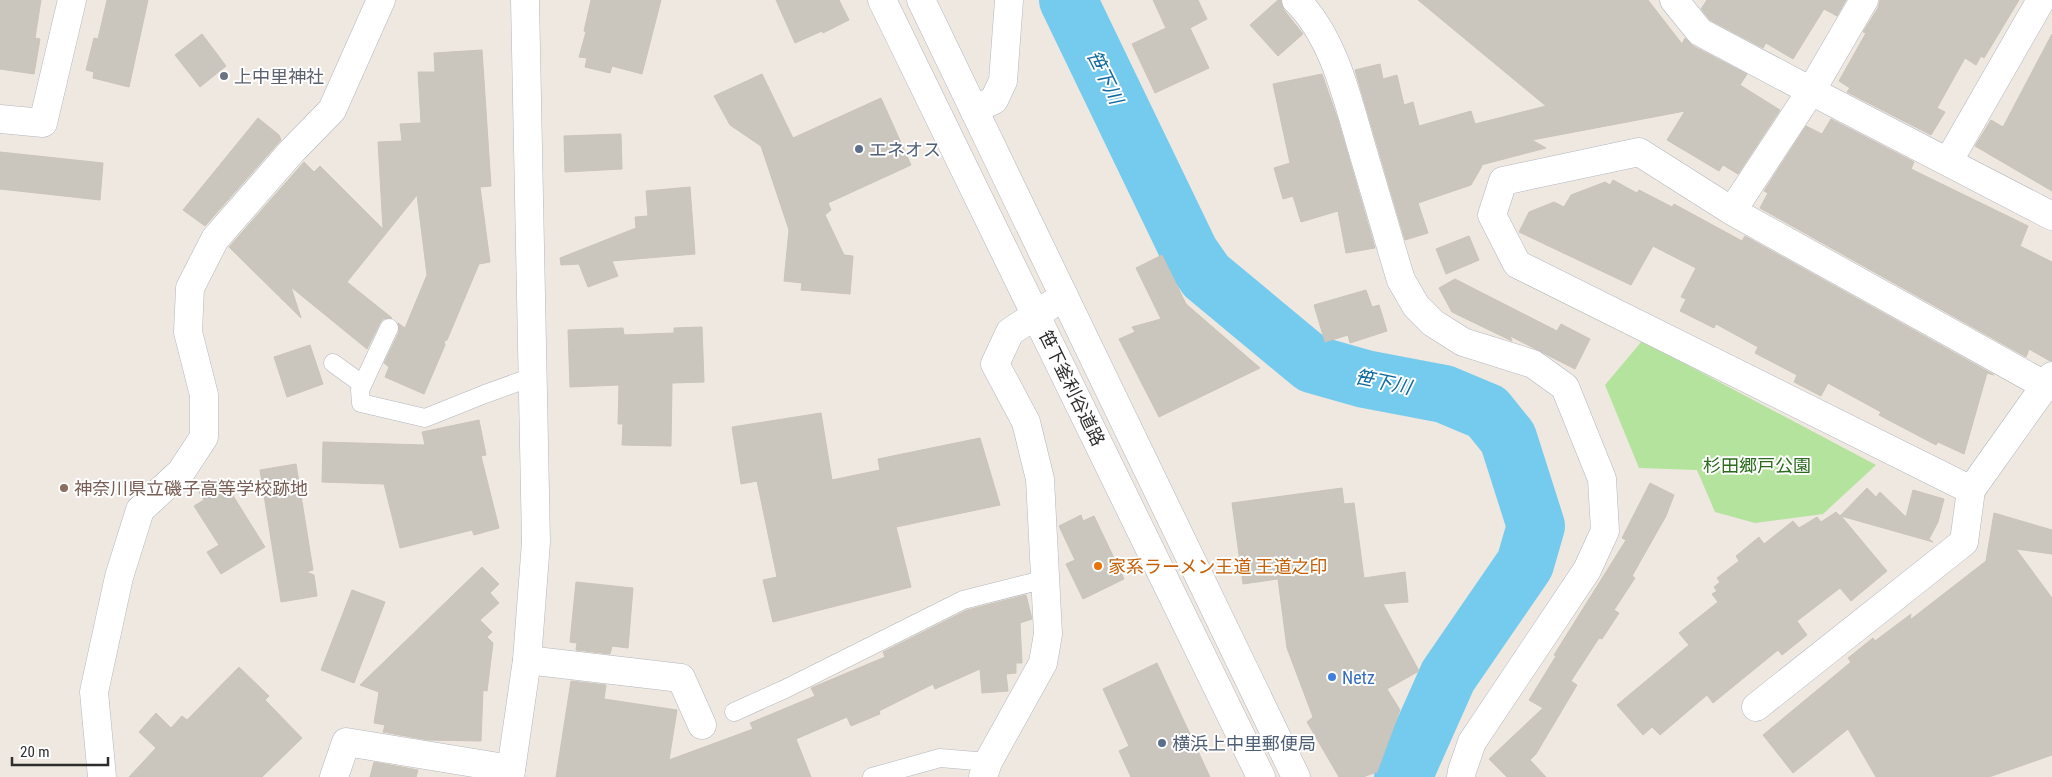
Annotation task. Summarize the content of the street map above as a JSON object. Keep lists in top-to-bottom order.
{
  "streets": {
    "street": ["笹下釜利谷道路"]
  },
  "water": ["笹下川"],
  "parks": ["杉田郷戸公園"],
  "places": [
    "上中里神社",
    "エネオス",
    "神奈川県立磯子高等学校跡地",
    "家系ラーメン王道 王道之印",
    "Netz",
    "横浜上中里郵便局"
  ],
  "scale_bar": "20 m"
}
